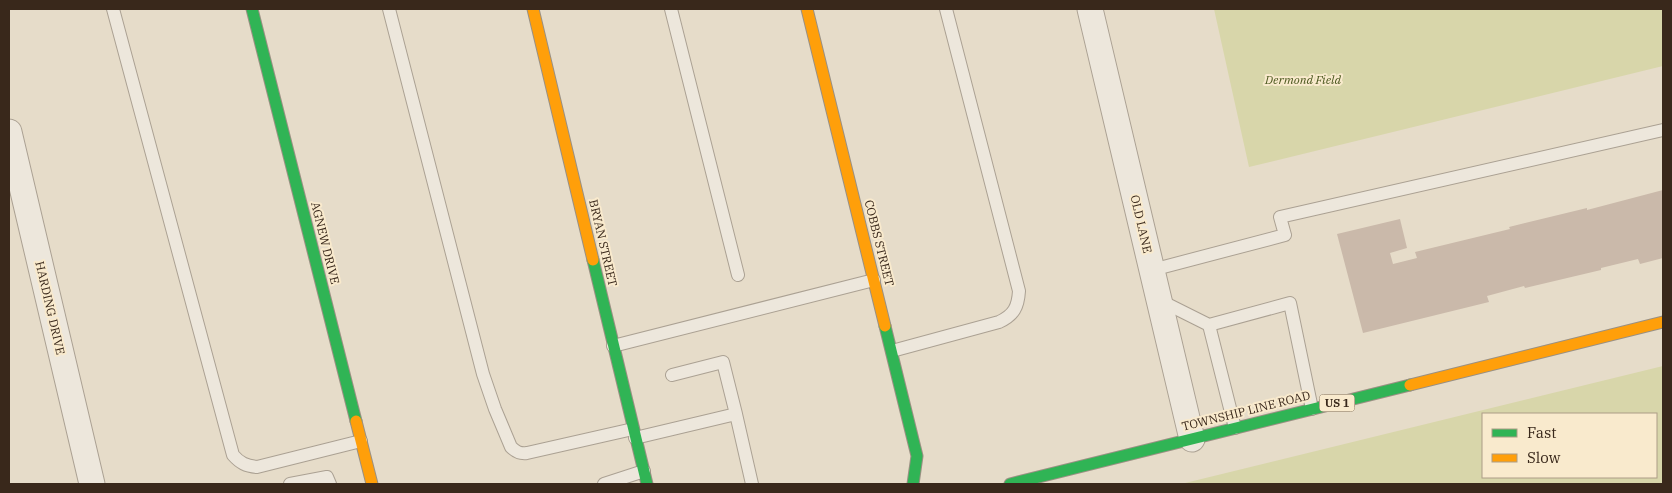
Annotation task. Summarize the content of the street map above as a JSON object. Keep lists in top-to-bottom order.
{
  "streets": {
    "main road": [
      "AGNEW DRIVE",
      "BRYAN STREET",
      "COBBS STREET",
      "US 1",
      "TOWNSHIP LINE ROAD"
    ],
    "street": ["OLD LANE", "HARDING DRIVE"]
  },
  "crossings": [
    ["OLD LANE", "TOWNSHIP LINE ROAD"]
  ],
  "parks": ["Dermond Field"],
  "legend": ["Fast", "Slow"]
}
